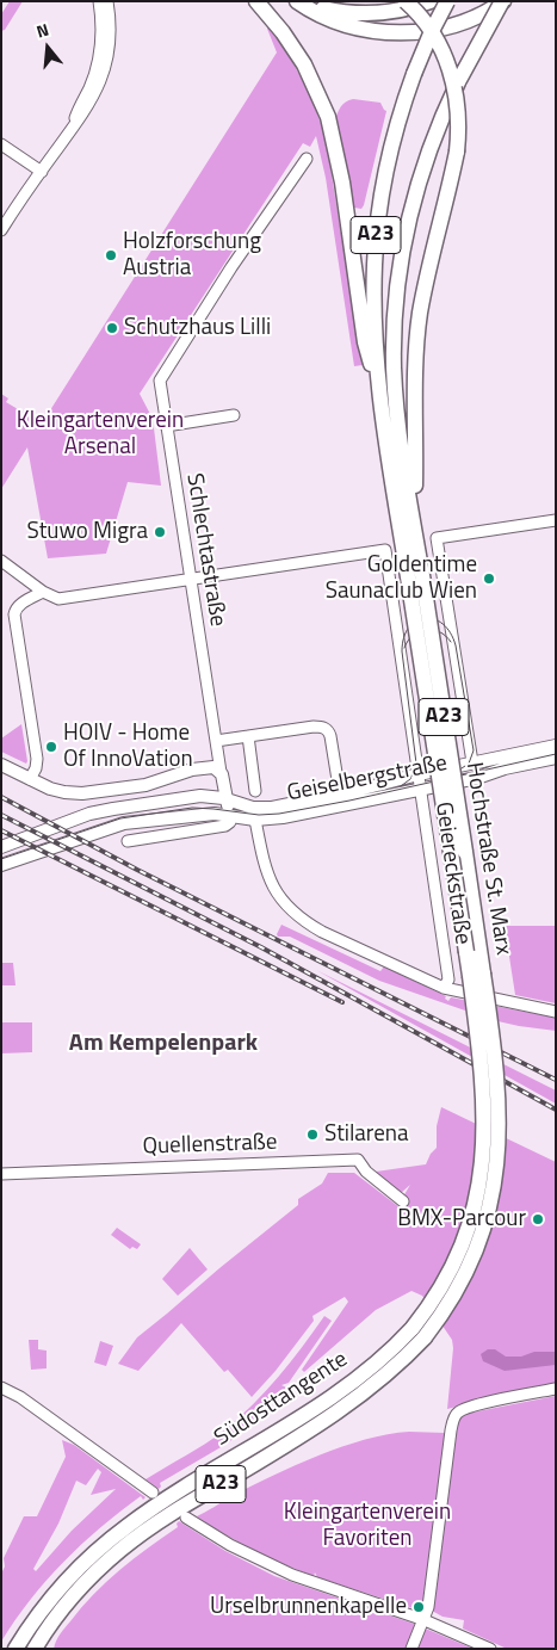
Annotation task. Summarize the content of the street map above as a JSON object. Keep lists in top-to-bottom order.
{
  "streets": {
    "highway": ["A23", "Hochstraße St. Marx", "Südosttangente"],
    "main road": ["Geiselbergstraße"],
    "street": ["Schlechtastraße", "Geiereckstraße", "Quellenstraße"]
  },
  "crossings": [
    ["Schlechtastraße", "Geiereckstraße"],
    ["Geiselbergstraße", "Geiereckstraße"],
    ["Hochstraße St. Marx", "Südosttangente"]
  ],
  "districts": ["Am Kempelenpark"],
  "parks": ["Kleingartenverein Arsenal", "Kleingartenverein Favoriten"],
  "places": [
    "Holzforschung Austria",
    "Schutzhaus Lilli",
    "Stuwo Migra",
    "Goldentime Saunaclub Wien",
    "HOIV - Home Of InnoVation",
    "Stilarena",
    "BMX-Parcour",
    "Urselbrunnenkapelle"
  ],
  "north": "top"
}
